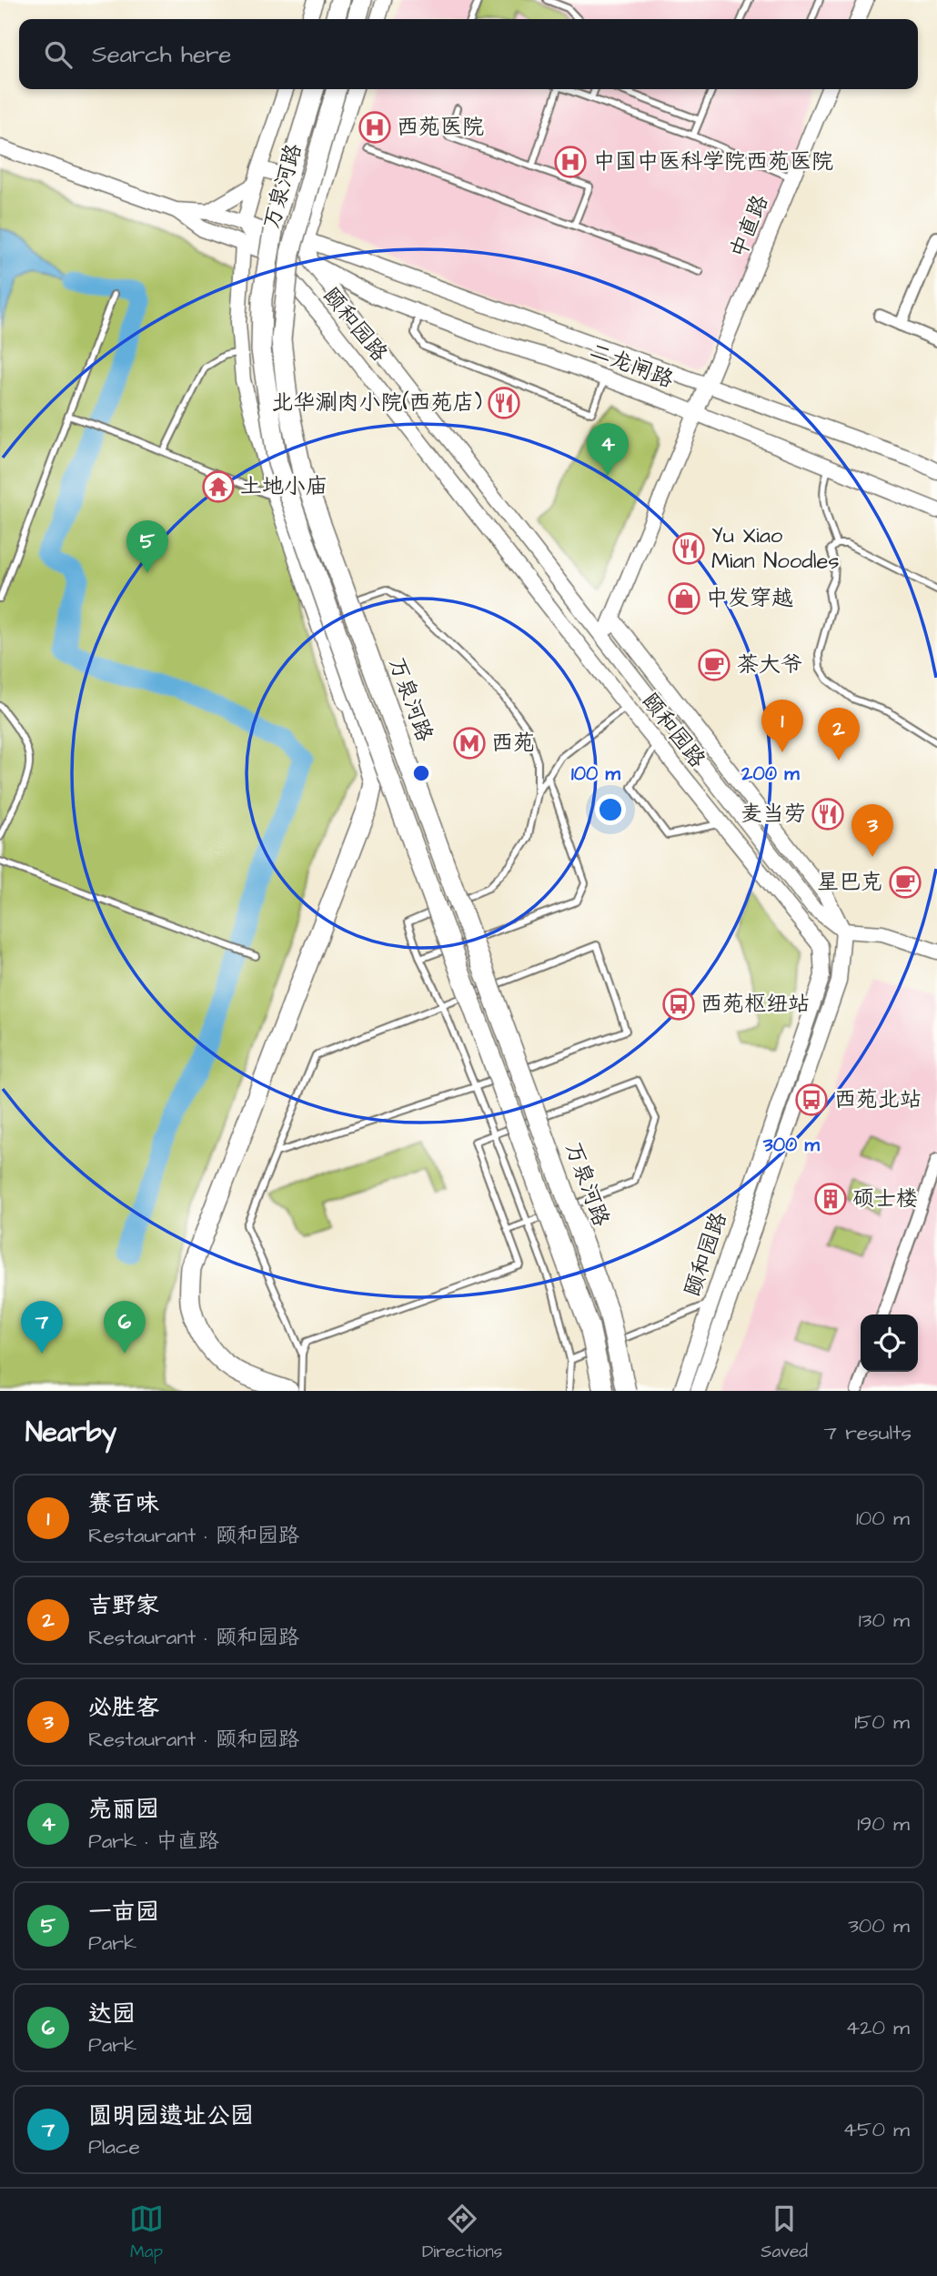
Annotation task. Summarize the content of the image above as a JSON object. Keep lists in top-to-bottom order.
{
  "streets": {
    "highway": ["万泉河路"],
    "main road": ["中直路", "颐和园路", "二龙闸路"]
  },
  "crossings": [
    ["万泉河路", "颐和园路"],
    ["万泉河路", "二龙闸路"],
    ["中直路", "二龙闸路"],
    ["颐和园路", "二龙闸路"]
  ],
  "places": {
    "hospital": ["西苑医院", "中国中医科学院西苑医院"],
    "restaurant": ["北华涮肉小院(西苑店)", "Yu Xiao Mian Noodles", "麦当劳"],
    "temple": ["土地小庙"],
    "shop": ["中发穿越"],
    "cafe": ["茶大爷", "星巴克"],
    "metro station": ["西苑"],
    "bus stop": ["西苑枢纽站", "西苑北站"],
    "building": ["硕士楼"]
  },
  "page": {
    "search": "Search here",
    "pins": [
      "4",
      "5",
      "1",
      "2",
      "3",
      "6",
      "7"
    ],
    "heading": ["Nearby", "7 results"],
    "list": [
      {
        "mark": "1",
        "name": "赛百味",
        "note": "Restaurant · 颐和园路",
        "value": "100 m"
      },
      {
        "mark": "2",
        "name": "吉野家",
        "note": "Restaurant · 颐和园路",
        "value": "130 m"
      },
      {
        "mark": "3",
        "name": "必胜客",
        "note": "Restaurant · 颐和园路",
        "value": "150 m"
      },
      {
        "mark": "4",
        "name": "亮丽园",
        "note": "Park · 中直路",
        "value": "190 m"
      },
      {
        "mark": "5",
        "name": "一亩园",
        "note": "Park",
        "value": "300 m"
      },
      {
        "mark": "6",
        "name": "达园",
        "note": "Park",
        "value": "420 m"
      },
      {
        "mark": "7",
        "name": "圆明园遗址公园",
        "note": "Place",
        "value": "450 m"
      }
    ],
    "nav": ["Map", "Directions", "Saved"]
  },
  "rings": ["100 m", "200 m", "300 m"]
}
